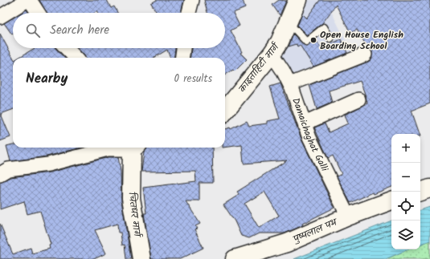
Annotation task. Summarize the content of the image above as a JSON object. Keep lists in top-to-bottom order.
{
  "streets": {
    "street": [
      "काइताहिटी मार्ग",
      "Damaichaghat Galli",
      "चितधर मार्ग",
      "पुष्पलाल पथ"
    ]
  },
  "crossings": [
    ["काइताहिटी मार्ग", "Damaichaghat Galli"],
    ["Damaichaghat Galli", "पुष्पलाल पथ"]
  ],
  "places": ["Open House English Boarding School"],
  "page": {
    "search": "Search here",
    "heading": ["Nearby", "0 results"],
    "map_buttons": ["+", "−"]
  }
}
